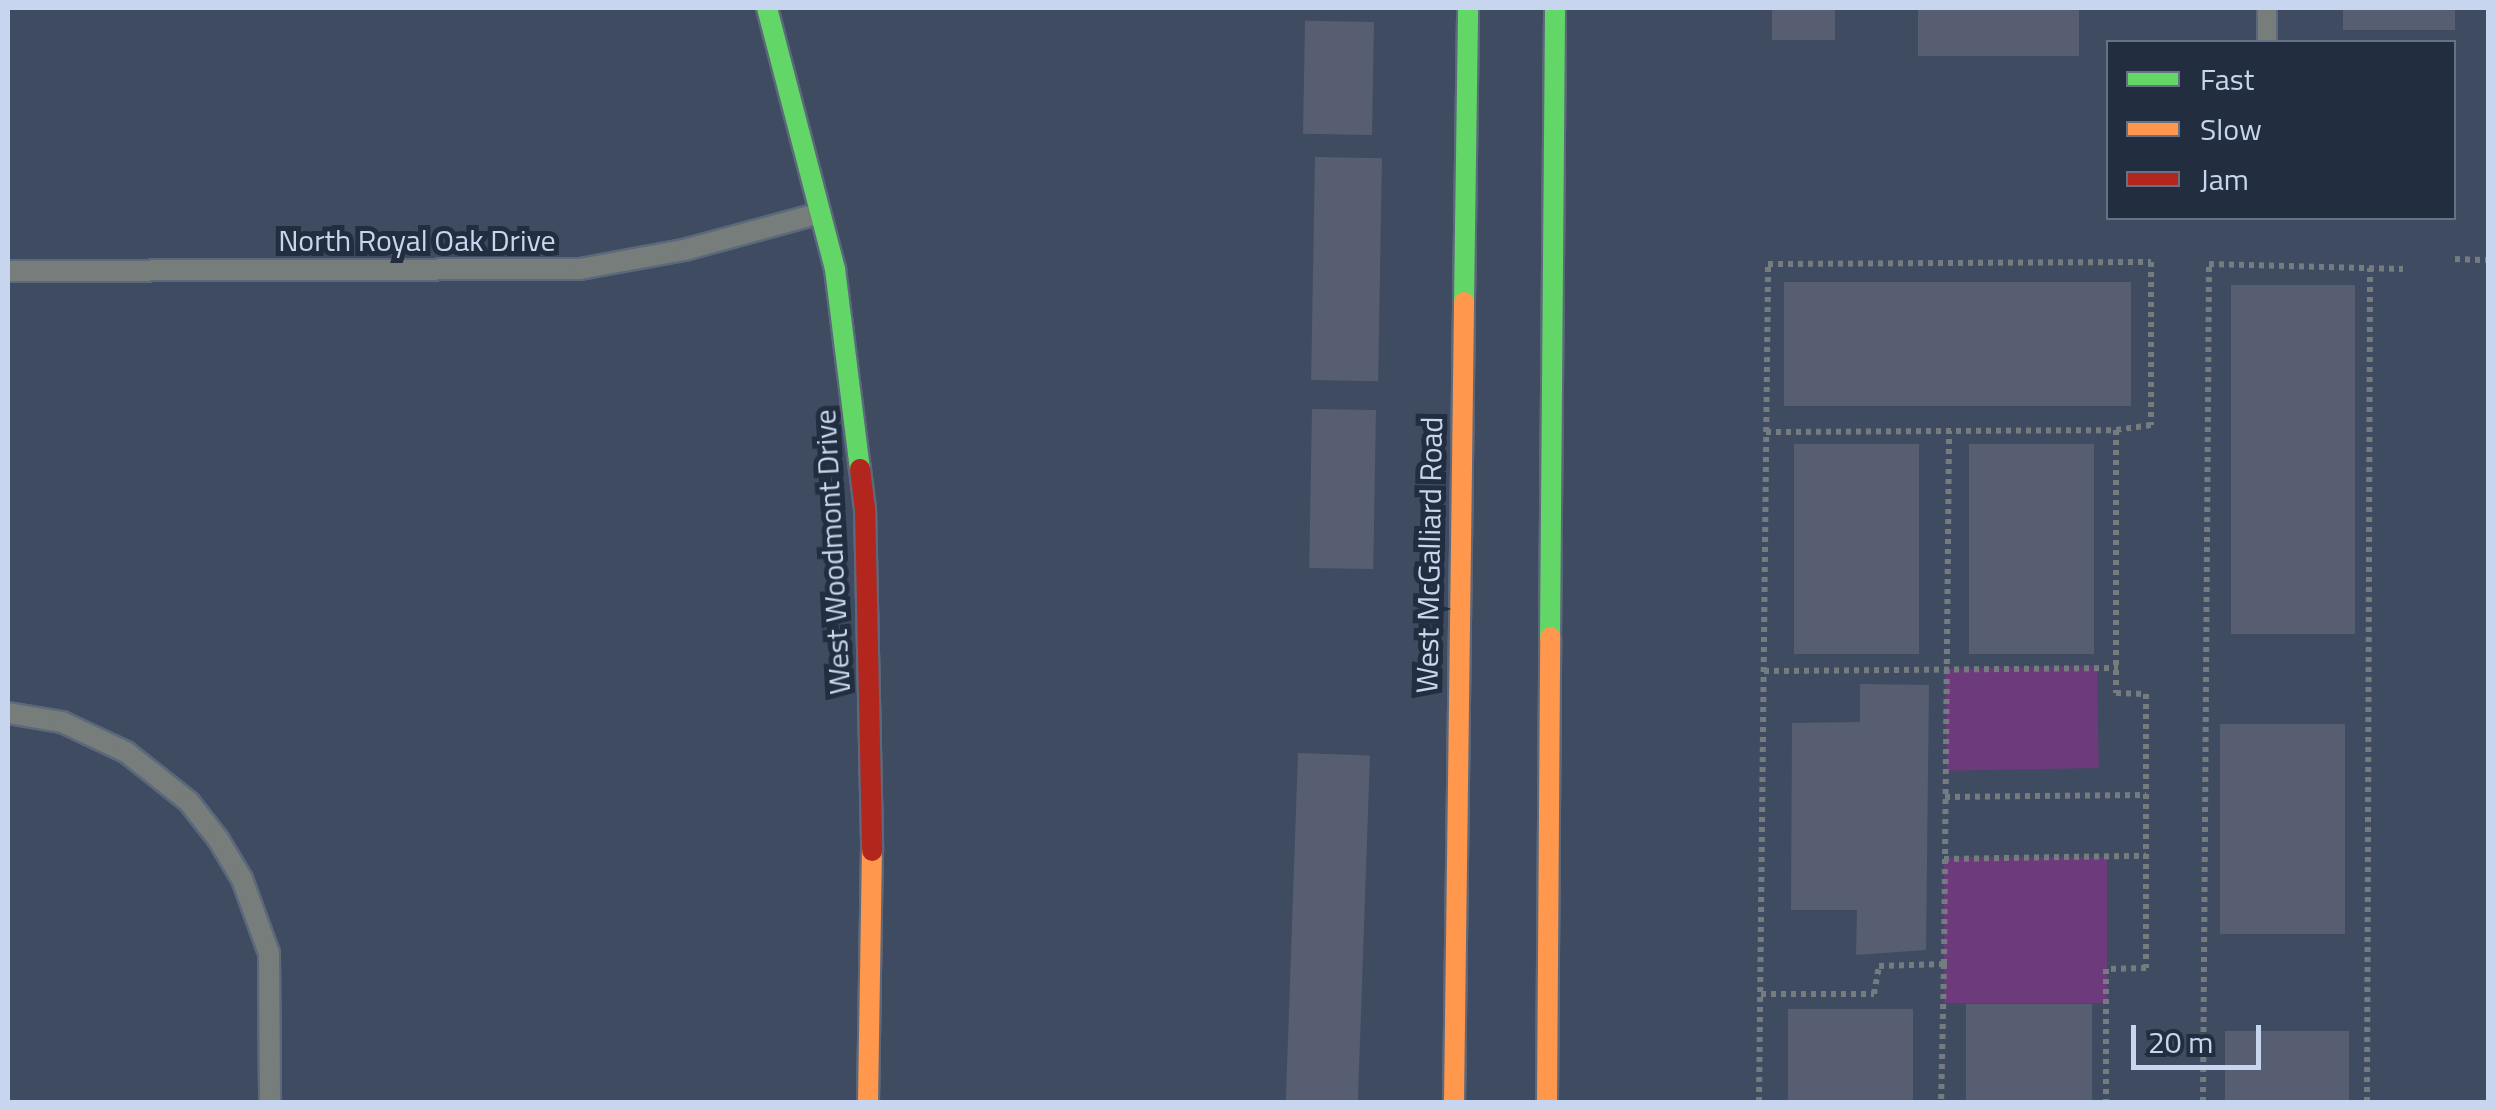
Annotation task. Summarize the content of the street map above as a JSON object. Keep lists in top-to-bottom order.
{
  "streets": {
    "main road": ["West Woodmont Drive", "West McGalliard Road"],
    "street": ["North Royal Oak Drive"]
  },
  "crossings": [
    ["North Royal Oak Drive", "West Woodmont Drive"]
  ],
  "legend": ["Fast", "Slow", "Jam"],
  "scale_bar": "20 m"
}
